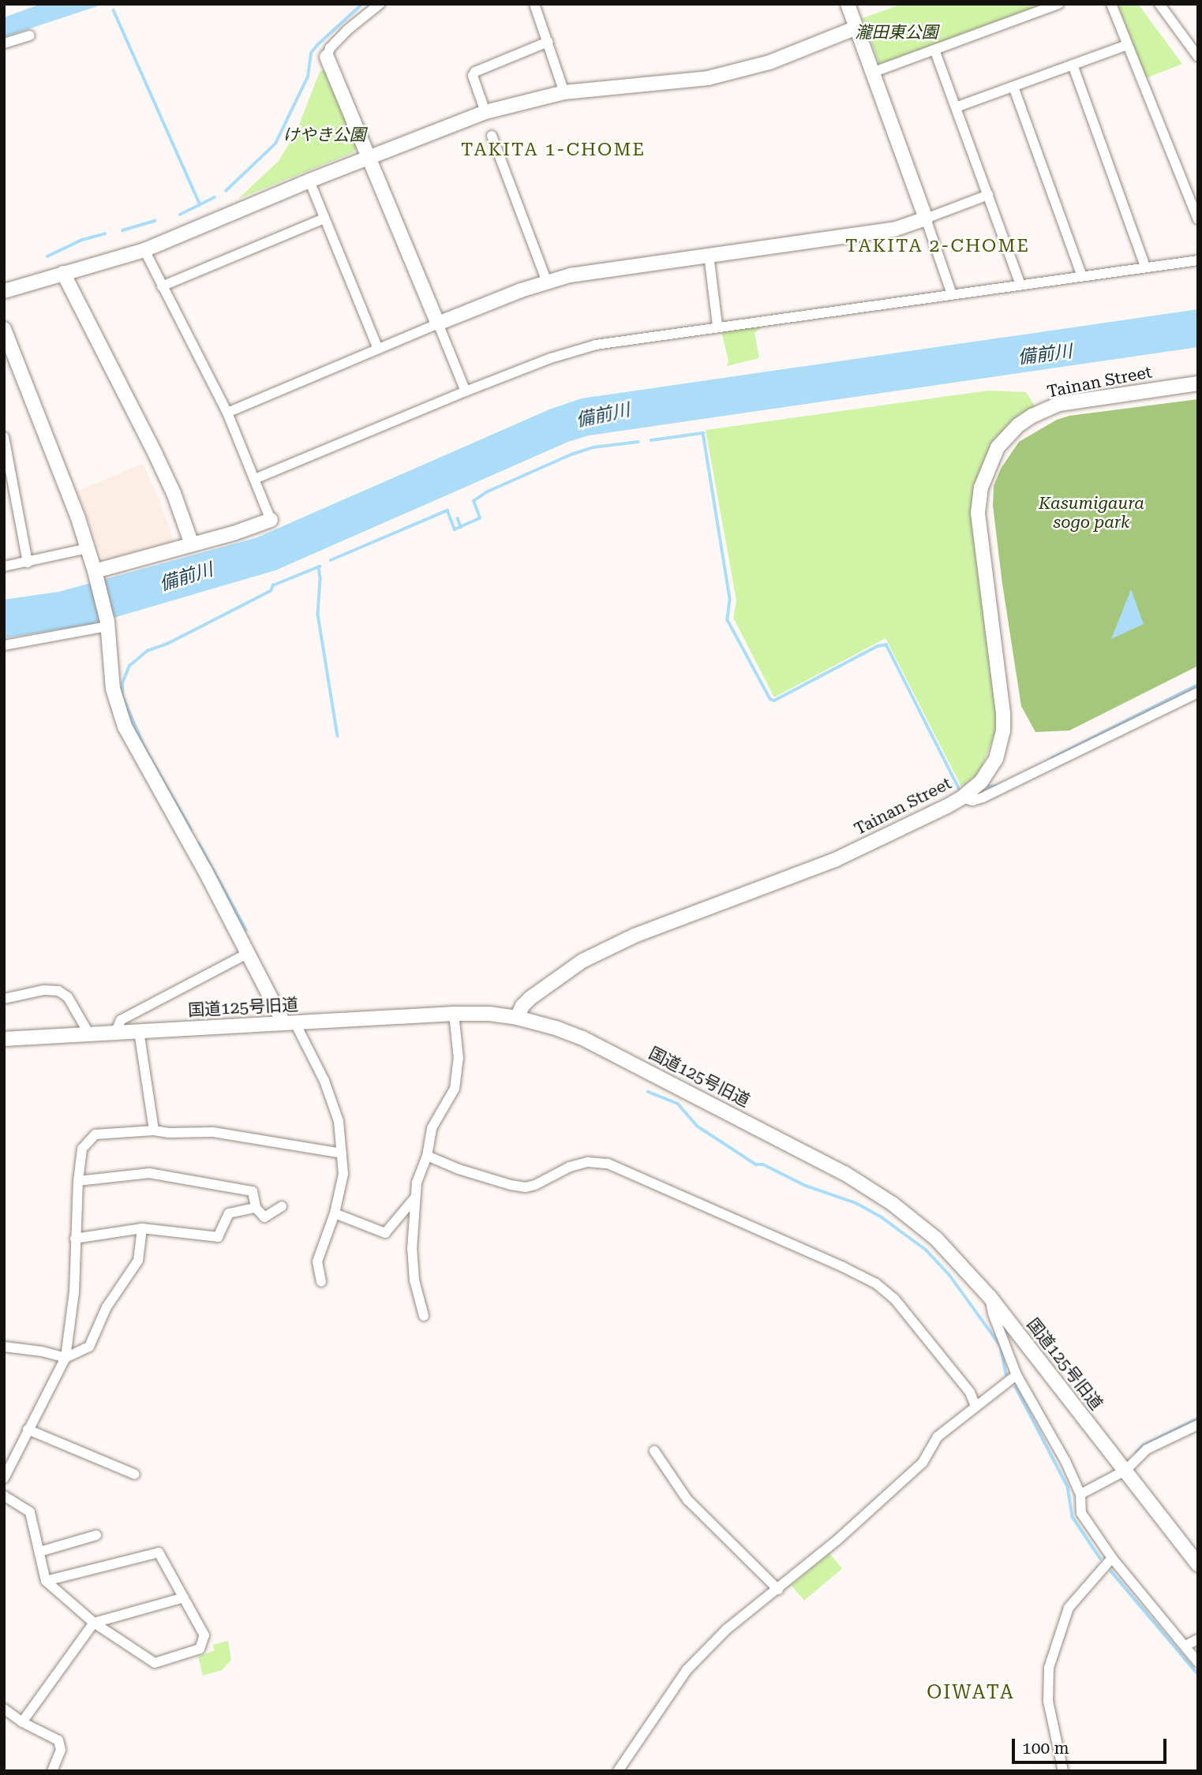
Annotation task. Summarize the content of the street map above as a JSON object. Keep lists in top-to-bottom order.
{
  "streets": {
    "street": ["Tainan Street", "国道125号旧道"]
  },
  "crossings": [
    ["Tainan Street", "国道125号旧道"]
  ],
  "districts": ["TAKITA 1-CHOME", "TAKITA 2-CHOME", "OIWATA"],
  "water": ["備前川"],
  "parks": ["瀧田東公園", "けやき公園", "Kasumigaura sogo park"],
  "scale_bar": "100 m"
}
